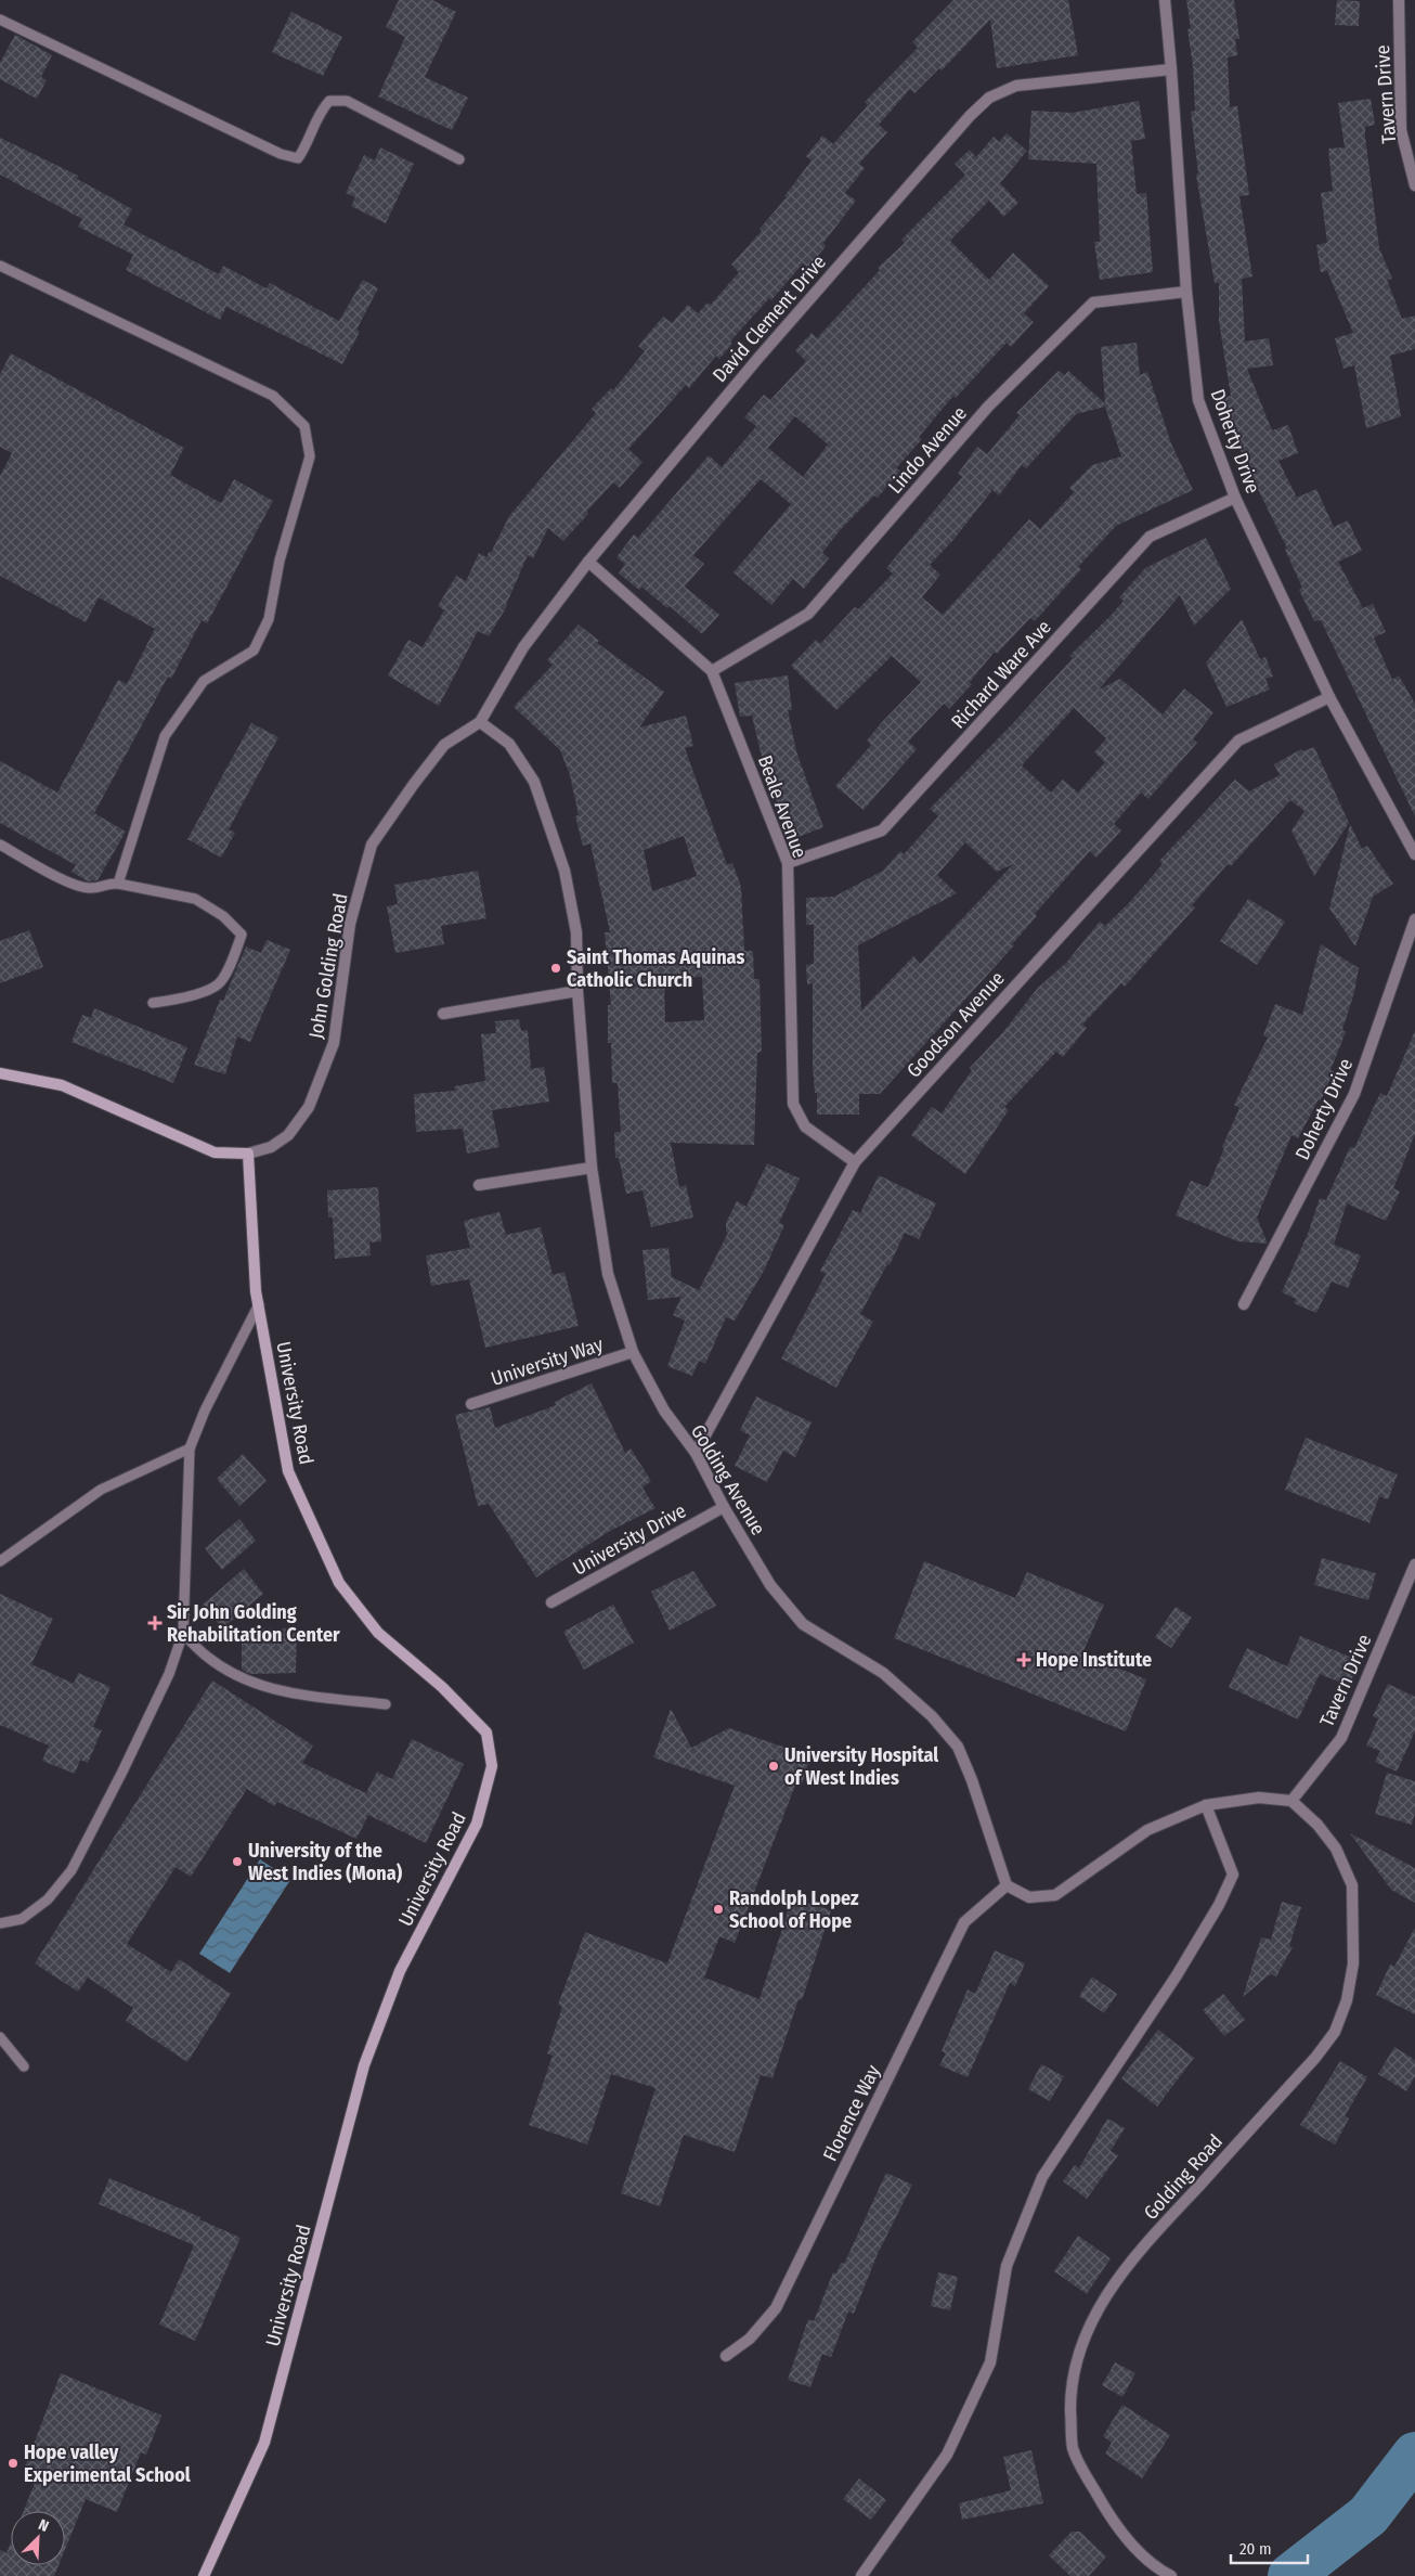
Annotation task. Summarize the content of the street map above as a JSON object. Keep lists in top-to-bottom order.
{
  "streets": {
    "street": [
      "Tavern Drive",
      "David Clement Drive",
      "Doherty Drive",
      "Lindo Avenue",
      "Richard Ware Ave",
      "Beale Avenue",
      "John Golding Road",
      "Goodson Avenue",
      "University Way",
      "University Road",
      "Golding Avenue",
      "University Drive",
      "Florence Way",
      "Golding Road"
    ]
  },
  "crossings": [
    ["Tavern Drive", "Golding Road"],
    ["David Clement Drive", "Doherty Drive"],
    ["David Clement Drive", "Beale Avenue"],
    ["David Clement Drive", "John Golding Road"],
    ["David Clement Drive", "Golding Avenue"],
    ["Doherty Drive", "Lindo Avenue"],
    ["Doherty Drive", "Richard Ware Ave"],
    ["Doherty Drive", "Goodson Avenue"],
    ["Lindo Avenue", "Beale Avenue"],
    ["Richard Ware Ave", "Beale Avenue"],
    ["Beale Avenue", "Goodson Avenue"],
    ["John Golding Road", "University Road"],
    ["John Golding Road", "Golding Avenue"],
    ["Goodson Avenue", "Golding Avenue"],
    ["University Way", "Golding Avenue"],
    ["Golding Avenue", "University Drive"],
    ["Golding Avenue", "Florence Way"]
  ],
  "places": {
    "other": [
      "Saint Thomas Aquinas Catholic Church",
      "University Hospital of West Indies",
      "University of the West Indies (Mona)",
      "Randolph Lopez School of Hope",
      "Hope valley Experimental School"
    ],
    "health": ["Sir John Golding Rehabilitation Center", "Hope Institute"]
  },
  "scale_bar": "20 m",
  "north": "top right"
}
